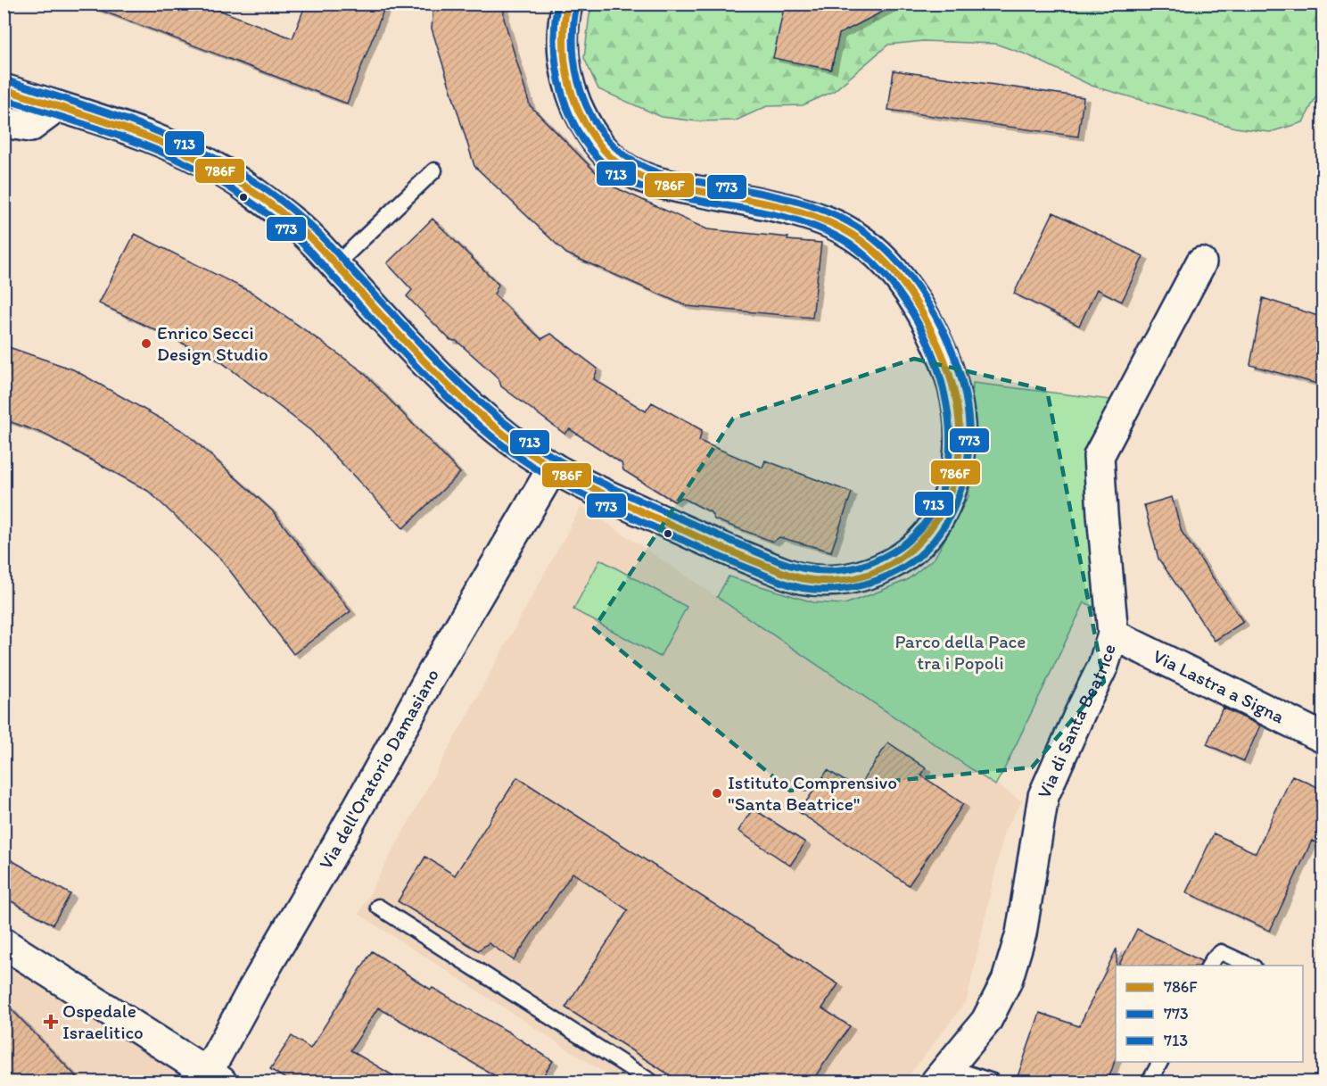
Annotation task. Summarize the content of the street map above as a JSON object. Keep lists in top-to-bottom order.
{
  "streets": {
    "street": ["Via Lastra a Signa", "Via di Santa Beatrice", "Via dell'Oratorio Damasiano"]
  },
  "crossings": [
    ["Via Lastra a Signa", "Via di Santa Beatrice"]
  ],
  "parks": ["Parco della Pace tra i Popoli"],
  "places": {
    "other": ["Enrico Secci Design Studio", "Istituto Comprensivo \"Santa Beatrice\""],
    "health": ["Ospedale Israelitico"]
  },
  "lines": ["transit line 786F", "transit line 713", "transit line 773"],
  "legend": ["786F", "773", "713"]
}
